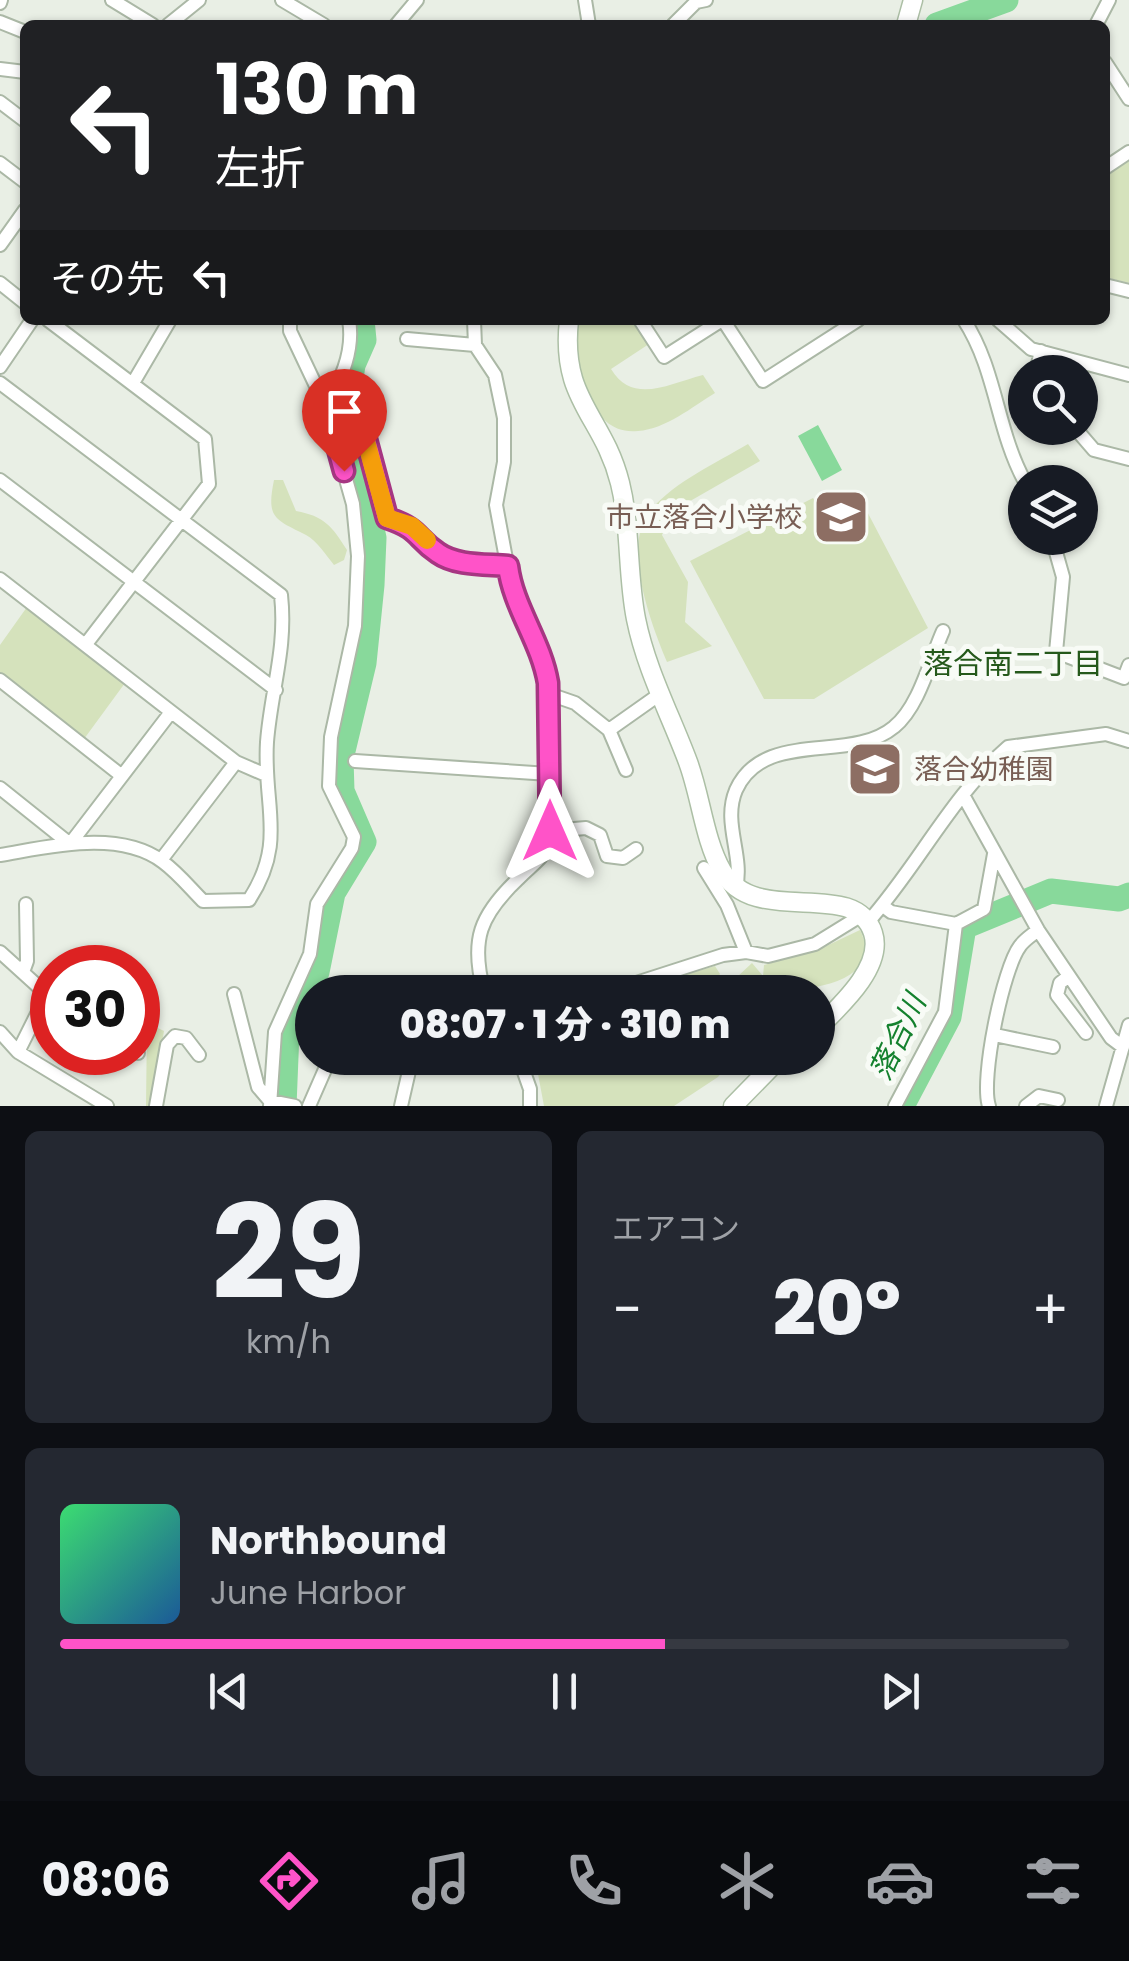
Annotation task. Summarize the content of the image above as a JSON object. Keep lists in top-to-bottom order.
{
  "districts": ["落合南二丁目"],
  "water": ["落合川"],
  "places": {
    "school or university": ["市立落合小学校", "落合幼稚園"]
  },
  "page": {
    "turn": ["130 m", "左折"],
    "then": "その先",
    "limit": "30",
    "trip": "08:07 · 1 分 · 310 m",
    "tile": [
      ["29", "km/h"],
      "エアコン"
    ],
    "heat": ["−", "20°", "+"],
    "song": ["Northbound", "June Harbor"],
    "tabs": "08:06"
  }
}
